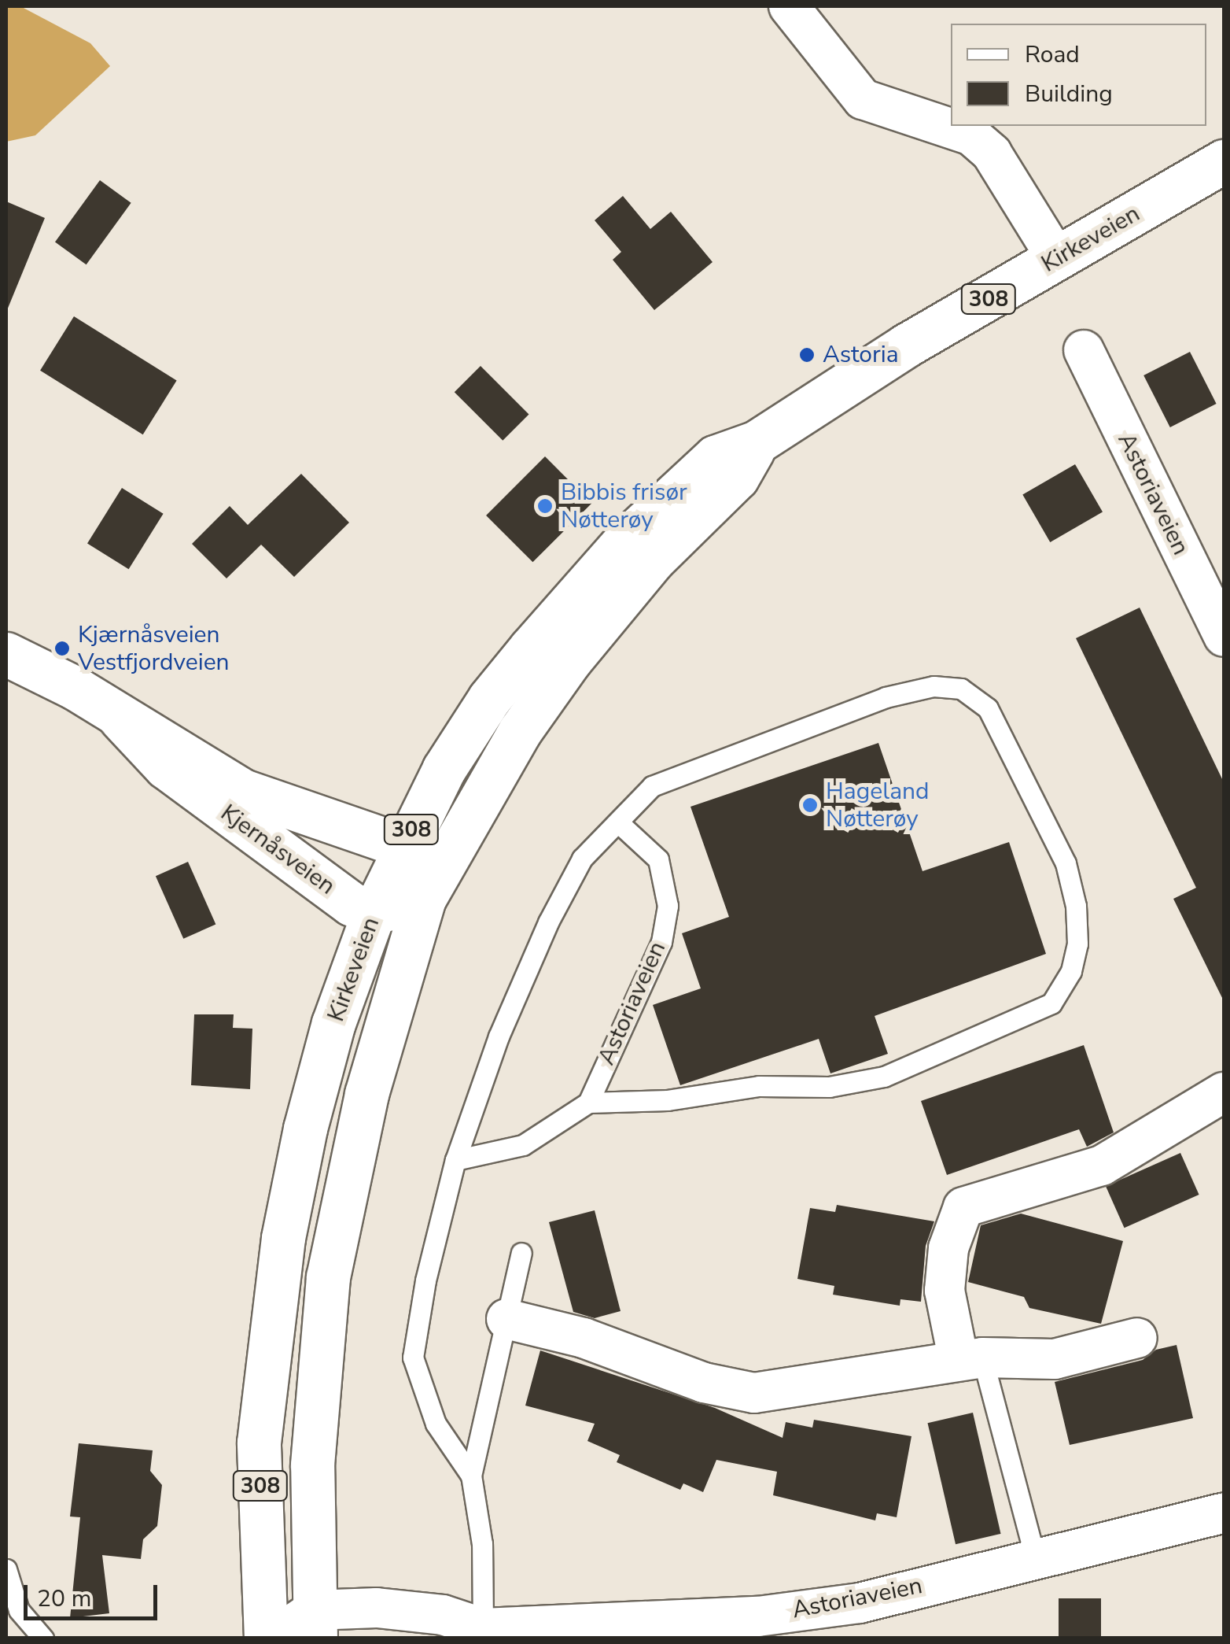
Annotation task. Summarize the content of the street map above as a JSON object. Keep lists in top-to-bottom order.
{
  "streets": {
    "main road": ["Kirkeveien", "308", "Kjernåsveien"],
    "street": ["Astoriaveien"]
  },
  "crossings": [
    ["Kirkeveien", "Astoriaveien"],
    ["Kirkeveien", "Kjernåsveien"]
  ],
  "places": [
    "Astoria",
    "Bibbis frisør Nøtterøy",
    "Kjærnåsveien Vestfjordveien",
    "Hageland Nøtterøy"
  ],
  "legend": ["Road", "Building"],
  "scale_bar": "20 m"
}
